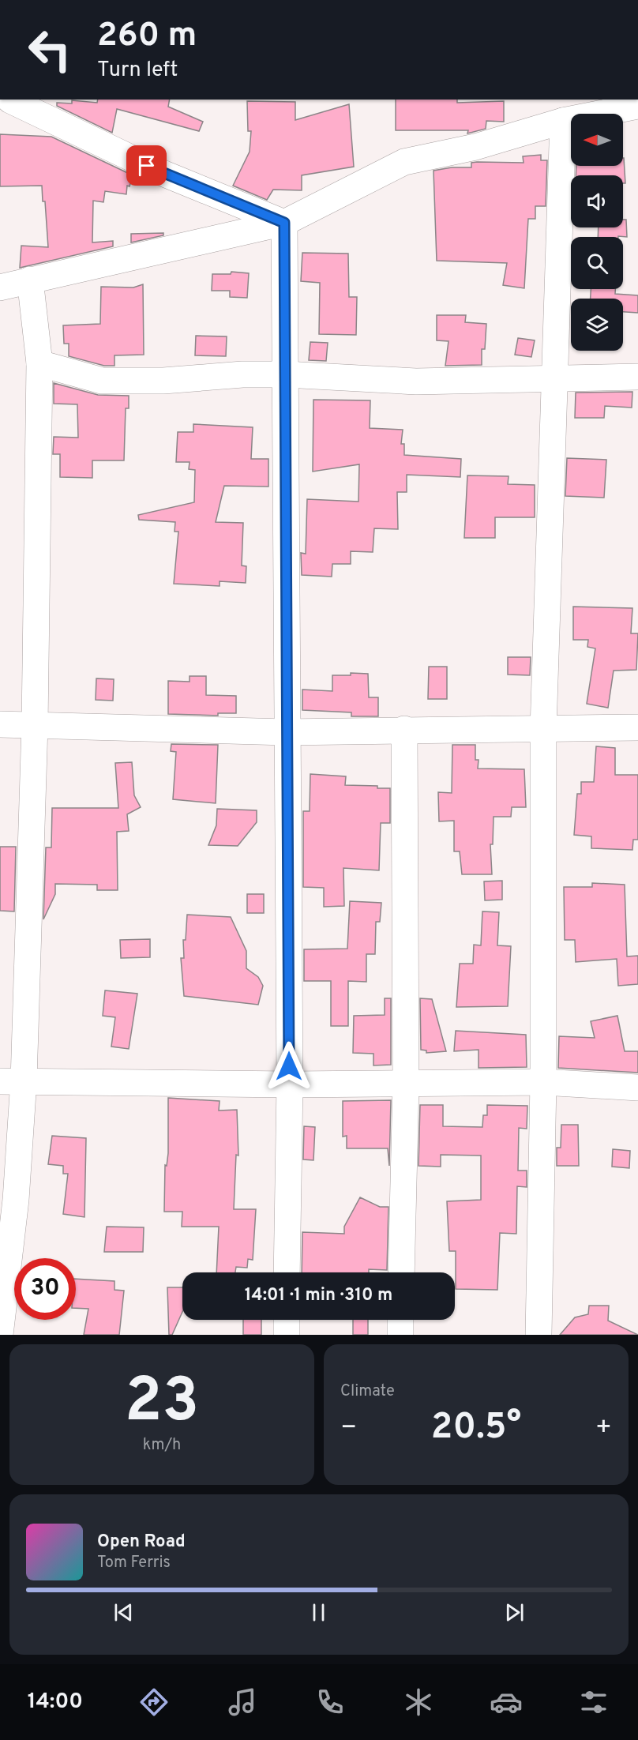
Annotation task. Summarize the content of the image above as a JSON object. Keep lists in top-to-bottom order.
{
  "north": "left",
  "page": {
    "turn": ["260 m", "Turn left"],
    "limit": "30",
    "trip": "14:01 · 1 min · 310 m",
    "tile": [
      ["23", "km/h"],
      "Climate"
    ],
    "heat": ["−", "20.5°", "+"],
    "song": ["Open Road", "Tom Ferris"],
    "tabs": "14:00"
  }
}
